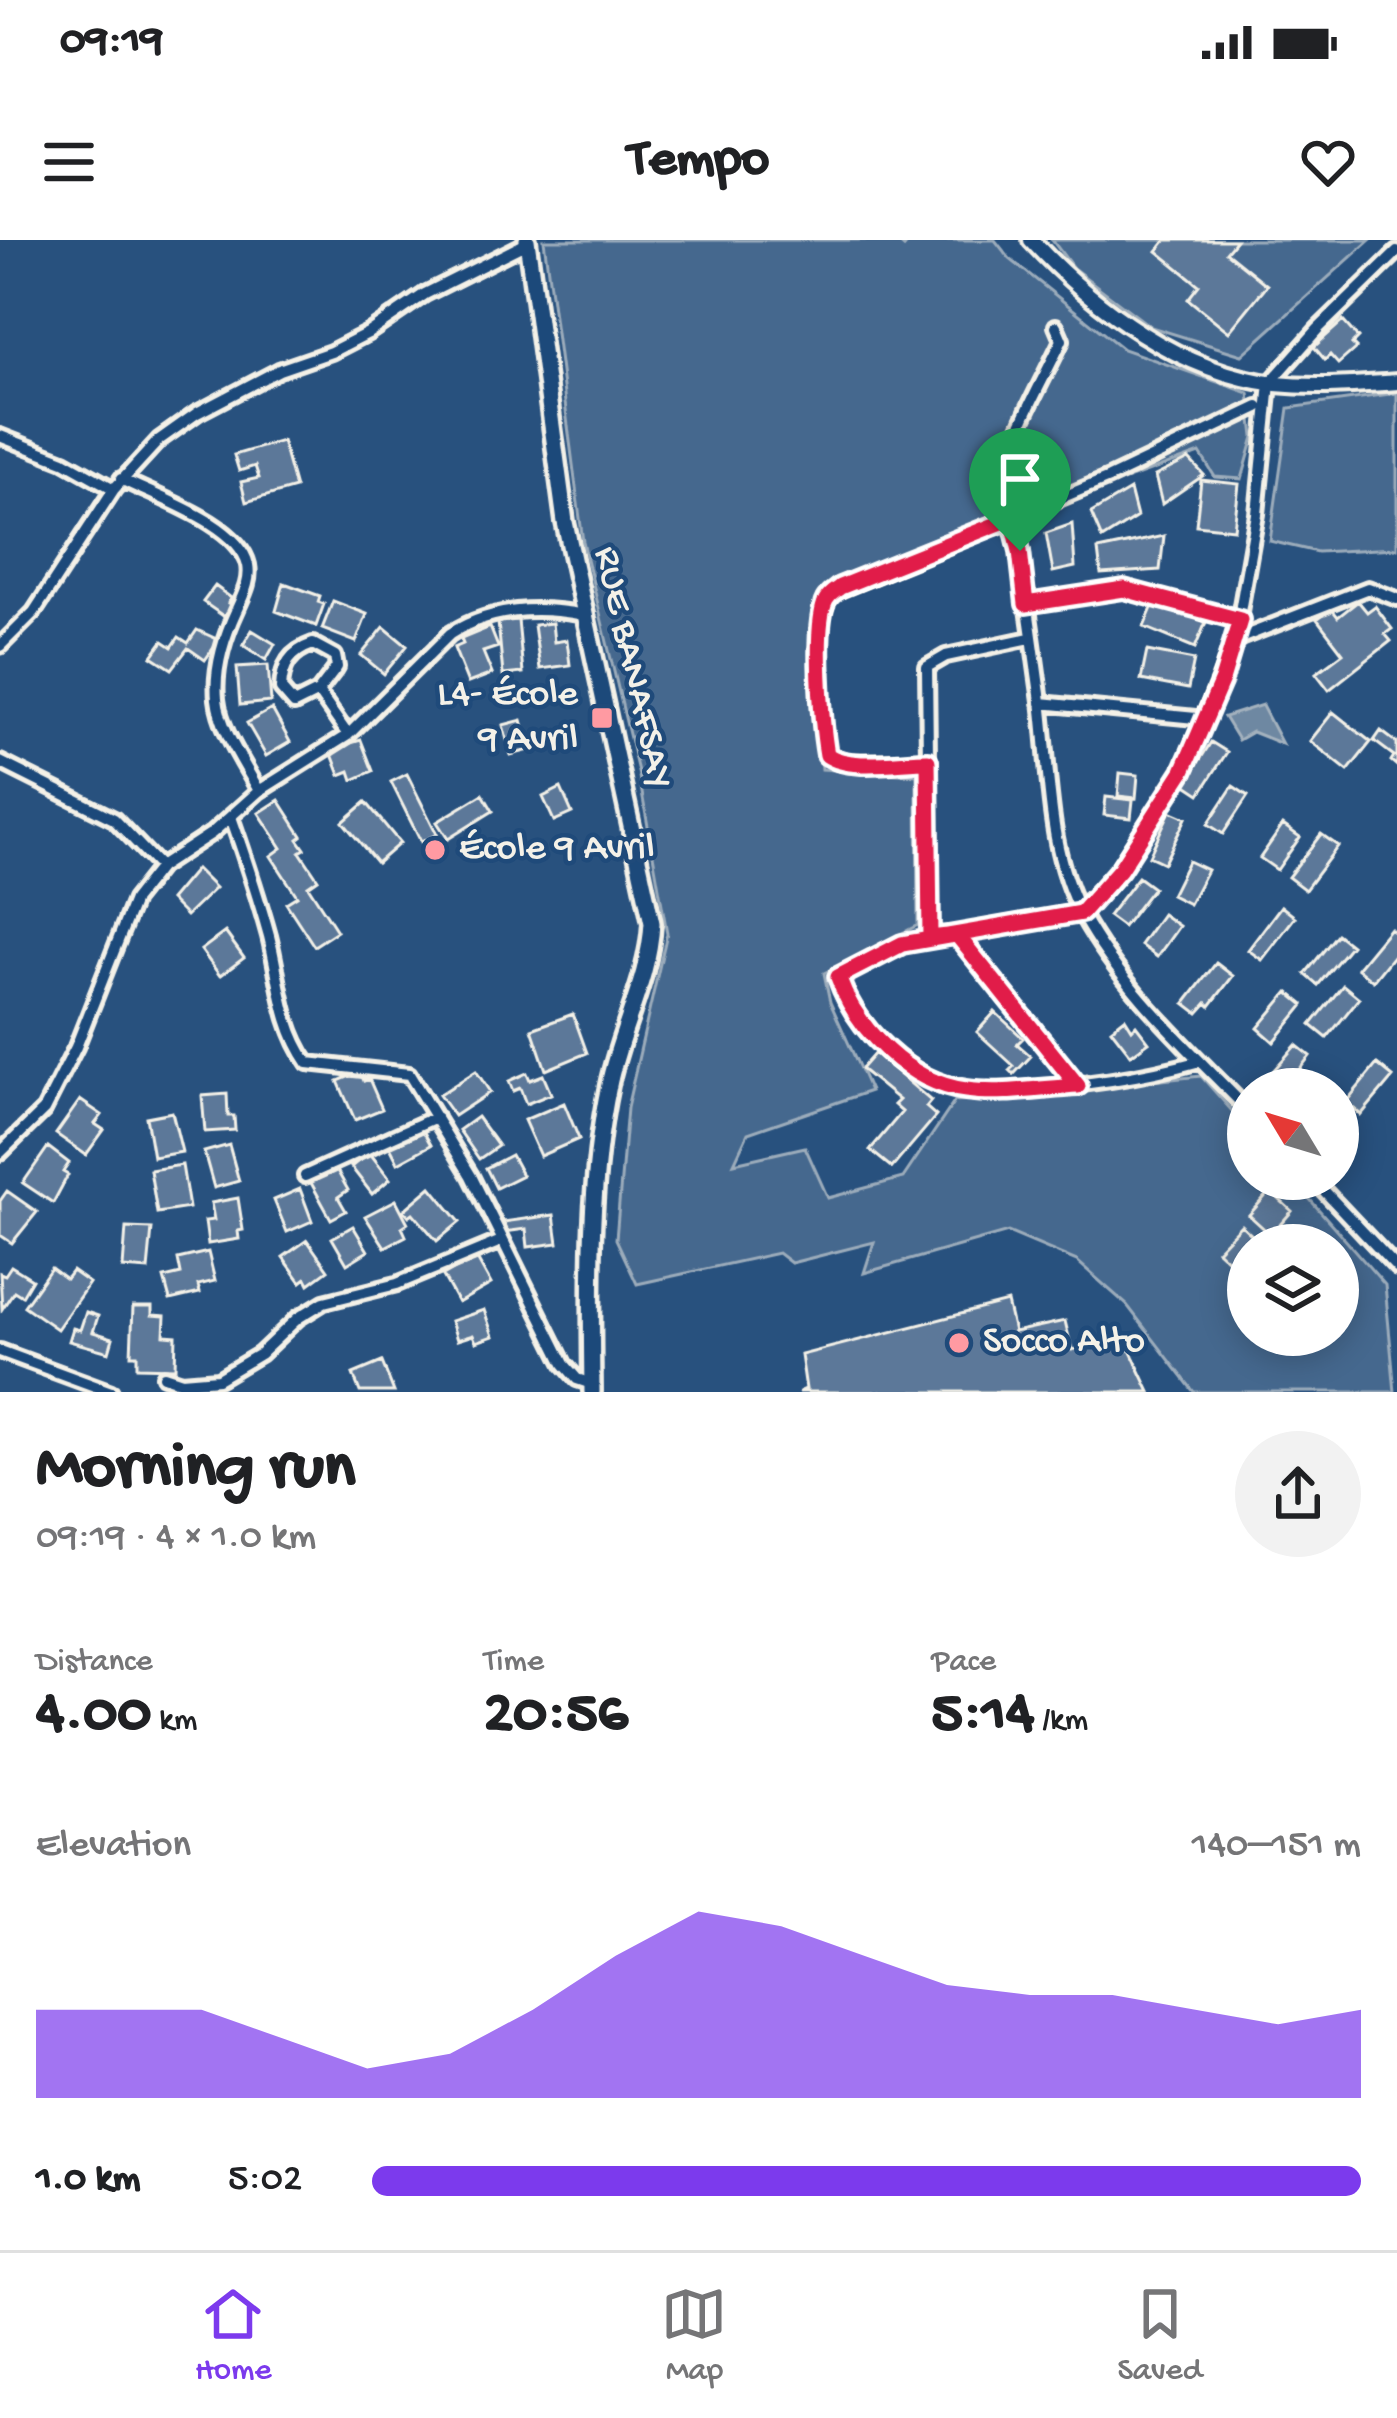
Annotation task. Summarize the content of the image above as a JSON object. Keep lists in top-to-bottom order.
{
  "streets": {
    "main road": ["RUE BANAFSAY"]
  },
  "places": {
    "transit": ["L4- École 9 Avril"],
    "other": ["École 9 Avril", "Socco Alto"]
  },
  "north": "top left",
  "page": {
    "status": "09:19",
    "header": "Tempo",
    "heading": ["Morning run", "09:19 · 4 × 1.0 km"],
    "stats": [
      ["Distance", "4.00 km"],
      ["Time", "20:56"],
      ["Pace", "5:14 /km"]
    ],
    "chart": ["Elevation", "140–151 m"],
    "list": [
      {
        "name": "1.0 km",
        "note": "5:02"
      }
    ],
    "tabs": ["Home", "Map", "Saved"]
  }
}
